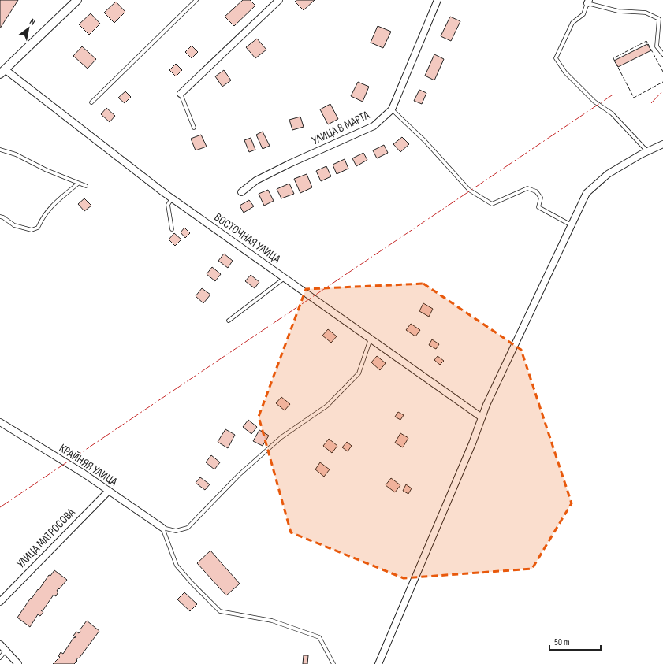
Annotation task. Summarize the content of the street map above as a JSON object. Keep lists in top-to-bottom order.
{
  "streets": {
    "street": [
      "УЛИЦА 8 МАРТА",
      "ВОСТОЧНАЯ УЛИЦА",
      "КРАЙНЯЯ УЛИЦА",
      "УЛИЦА МАТРОСОВА"
    ]
  },
  "crossings": [
    ["КРАЙНЯЯ УЛИЦА", "УЛИЦА МАТРОСОВА"]
  ],
  "scale_bar": "50 m",
  "north": "top right"
}
